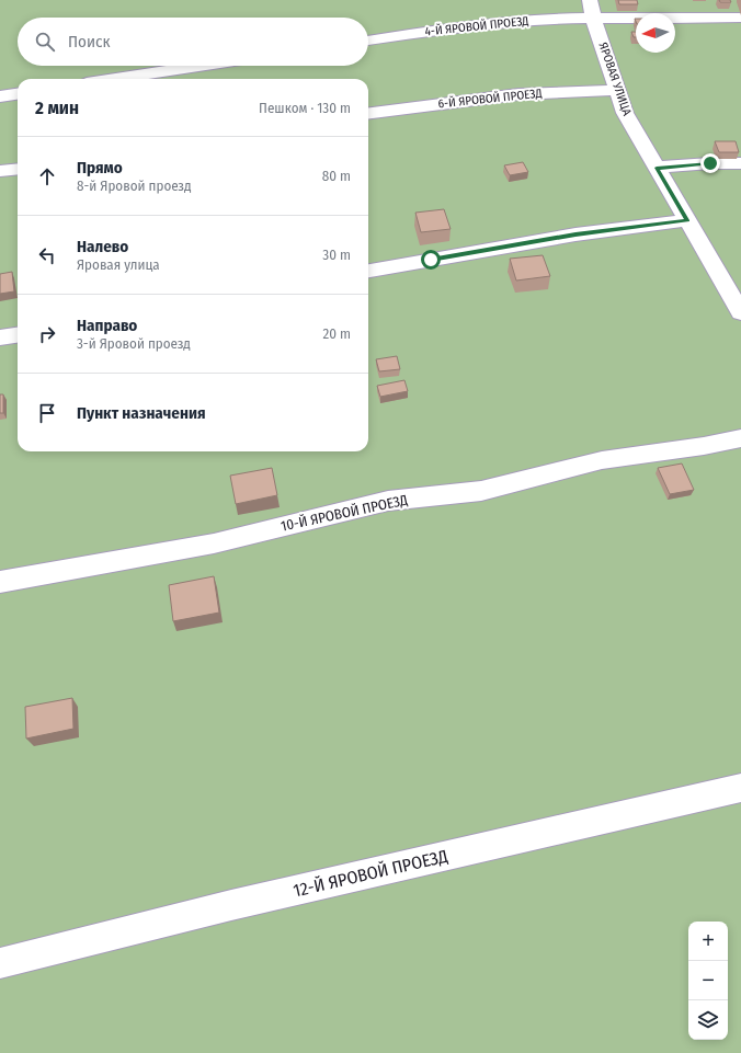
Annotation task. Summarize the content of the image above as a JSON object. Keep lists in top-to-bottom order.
{
  "streets": {
    "street": [
      "4-Й ЯРОВОЙ ПРОЕЗД",
      "ЯРОВАЯ УЛИЦА",
      "6-Й ЯРОВОЙ ПРОЕЗД",
      "10-Й ЯРОВОЙ ПРОЕЗД",
      "12-Й ЯРОВОЙ ПРОЕЗД"
    ]
  },
  "crossings": [
    ["4-Й ЯРОВОЙ ПРОЕЗД", "ЯРОВАЯ УЛИЦА"],
    ["ЯРОВАЯ УЛИЦА", "6-Й ЯРОВОЙ ПРОЕЗД"]
  ],
  "north": "left",
  "page": {
    "search": "Поиск",
    "heading": ["2 мин", "Пешком · 130 m"],
    "list": [
      ["Прямо", "8-й Яровой проезд", "80 m"],
      ["Налево", "Яровая улица", "30 m"],
      ["Направо", "3-й Яровой проезд", "20 m"],
      "Пункт назначения"
    ],
    "map_buttons": ["+", "−"]
  }
}
